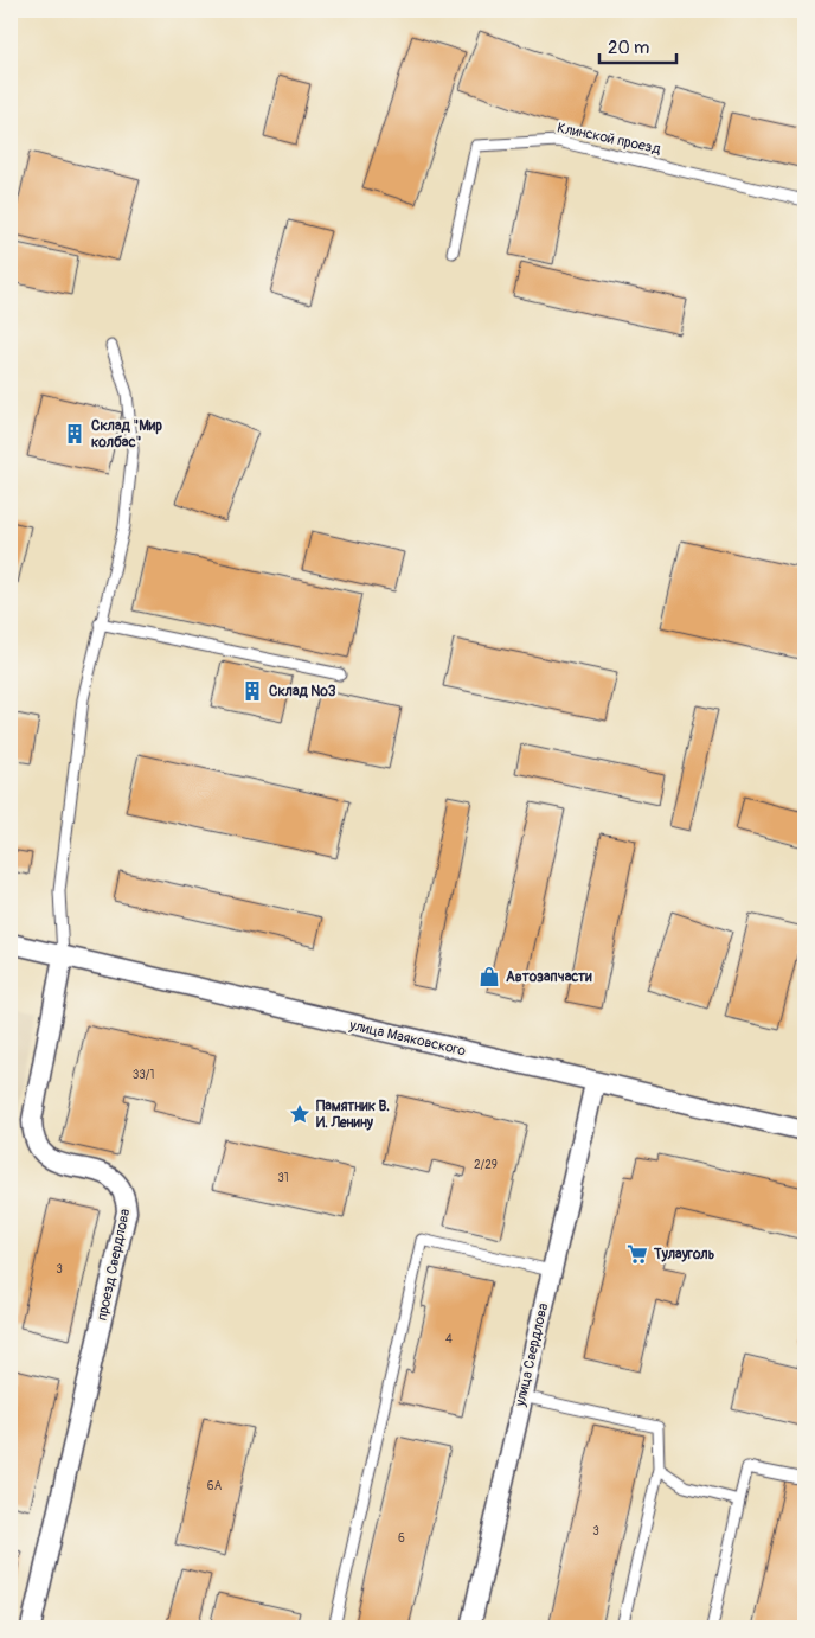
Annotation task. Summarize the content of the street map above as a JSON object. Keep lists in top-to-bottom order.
{
  "streets": {
    "street": ["улица Маяковского", "проезд Свердлова", "улица Свердлова"],
    "lane": ["Клинской проезд"]
  },
  "crossings": [
    ["улица Маяковского", "проезд Свердлова"],
    ["улица Маяковского", "улица Свердлова"]
  ],
  "places": {
    "building": ["Склад \"Мир колбас\"", "Склад №3"],
    "shop": ["Автозапчасти"],
    "place": ["Памятник В. И. Ленину"],
    "supermarket": ["Тулауголь"]
  },
  "house_numbers": [
    "33/1",
    "2/29",
    "31",
    "3",
    "4",
    "6А",
    "3",
    "6"
  ],
  "scale_bar": "20 m"
}
